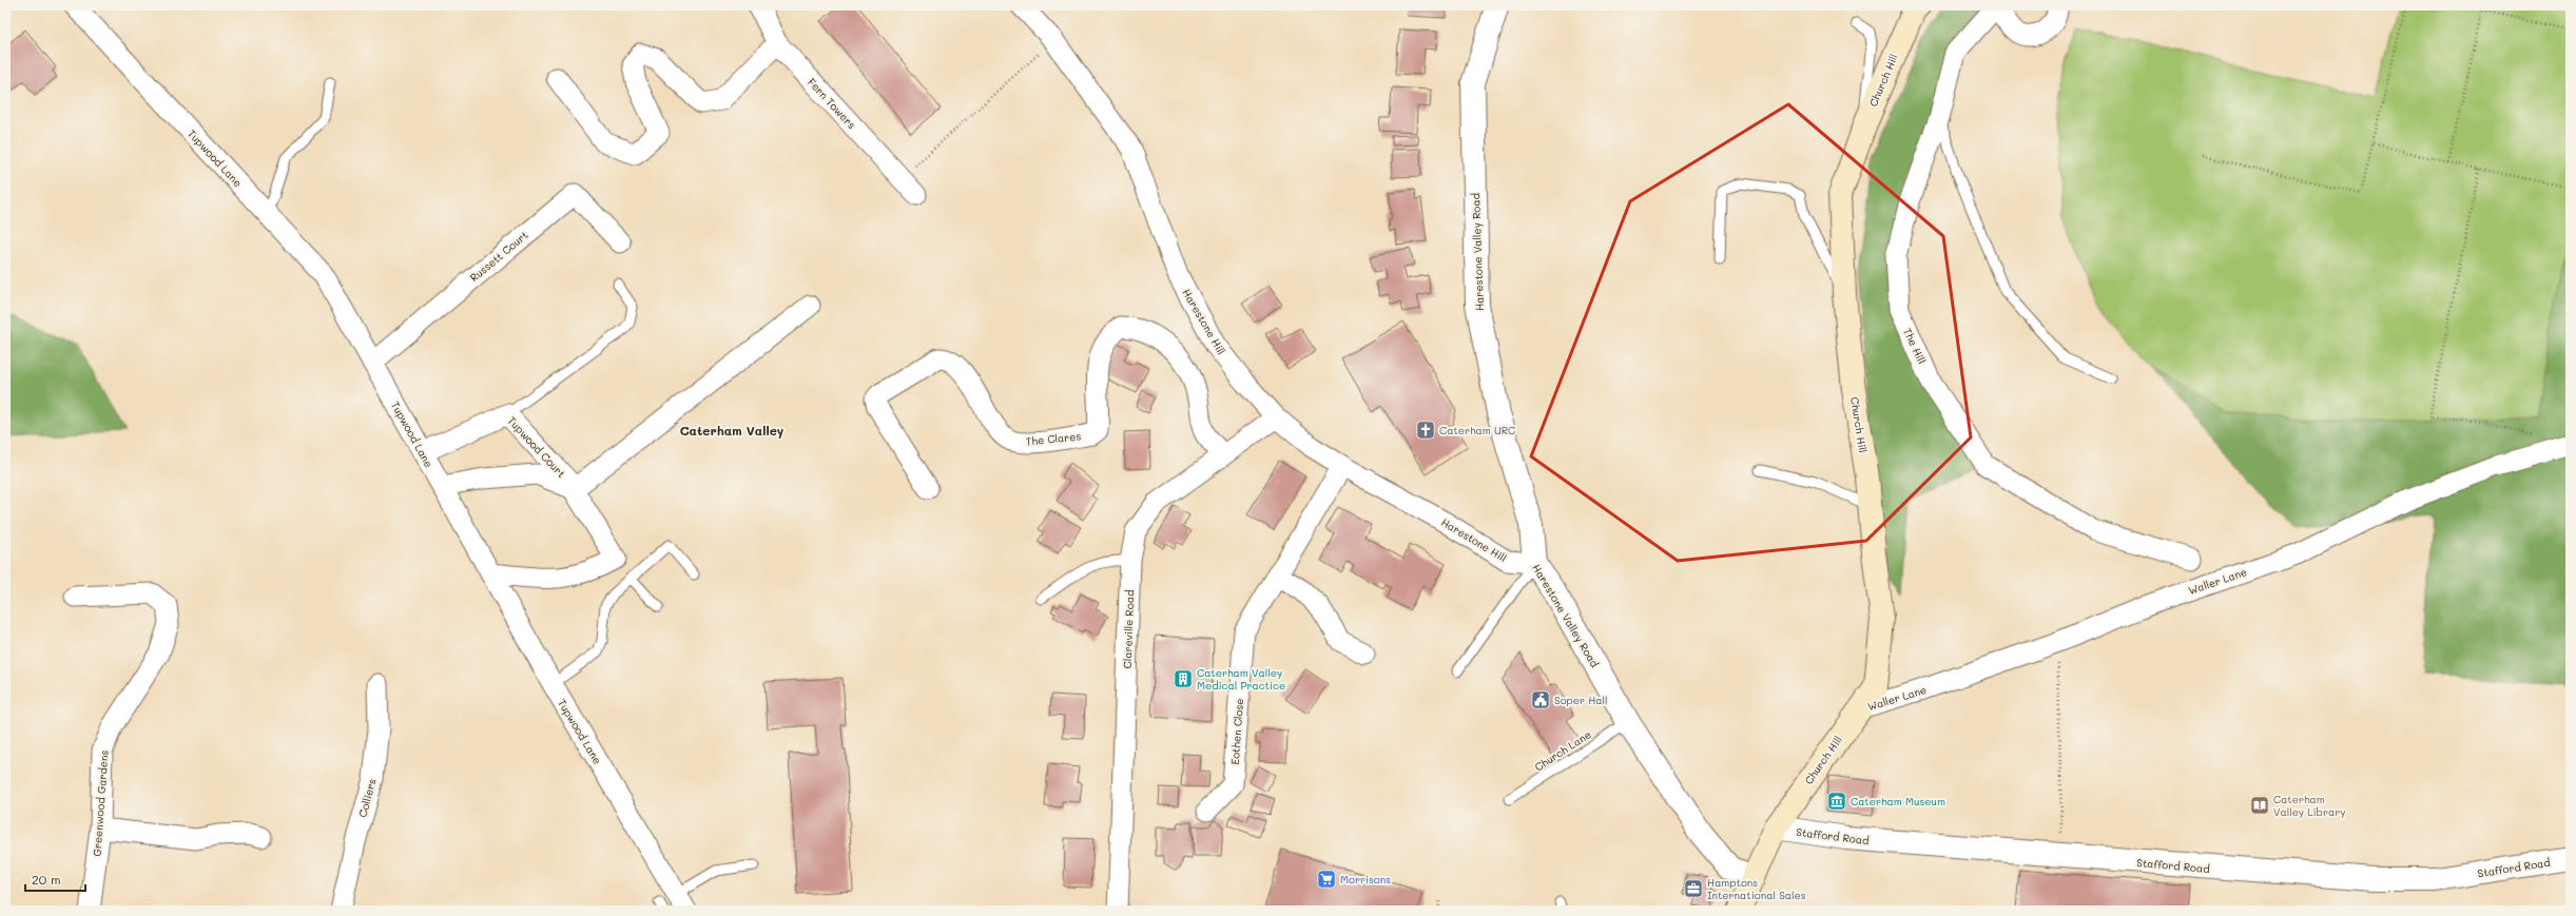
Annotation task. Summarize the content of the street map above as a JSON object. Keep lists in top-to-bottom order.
{
  "streets": {
    "main road": ["Church Hill"],
    "street": [
      "Fern Towers",
      "Tupwood Lane",
      "Harestone Valley Road",
      "Russett Court",
      "Harestone Hill",
      "The Hill",
      "The Clares",
      "Tupwood Court",
      "Waller Lane",
      "Clareville Road",
      "Eothen Close",
      "Colliers",
      "Greenwood Gardens",
      "Stafford Road"
    ],
    "lane": ["Church Lane"]
  },
  "crossings": [
    ["Church Hill", "Harestone Valley Road"],
    ["Church Hill", "Waller Lane"],
    ["Church Hill", "Stafford Road"],
    ["Tupwood Lane", "Russett Court"],
    ["Tupwood Lane", "Tupwood Court"],
    ["Harestone Valley Road", "Harestone Hill"],
    ["Harestone Valley Road", "Church Lane"],
    ["Harestone Hill", "Clareville Road"],
    ["Harestone Hill", "Eothen Close"],
    ["The Clares", "Clareville Road"]
  ],
  "districts": ["Caterham Valley"],
  "places": {
    "church": ["Caterham URC"],
    "building": ["Caterham Valley Medical Practice"],
    "public building": ["Soper Hall"],
    "museum": ["Caterham Museum"],
    "library": ["Caterham Valley Library"],
    "supermarket": ["Morrisons"],
    "office": ["Hamptons International Sales"]
  },
  "scale_bar": "20 m"
}
